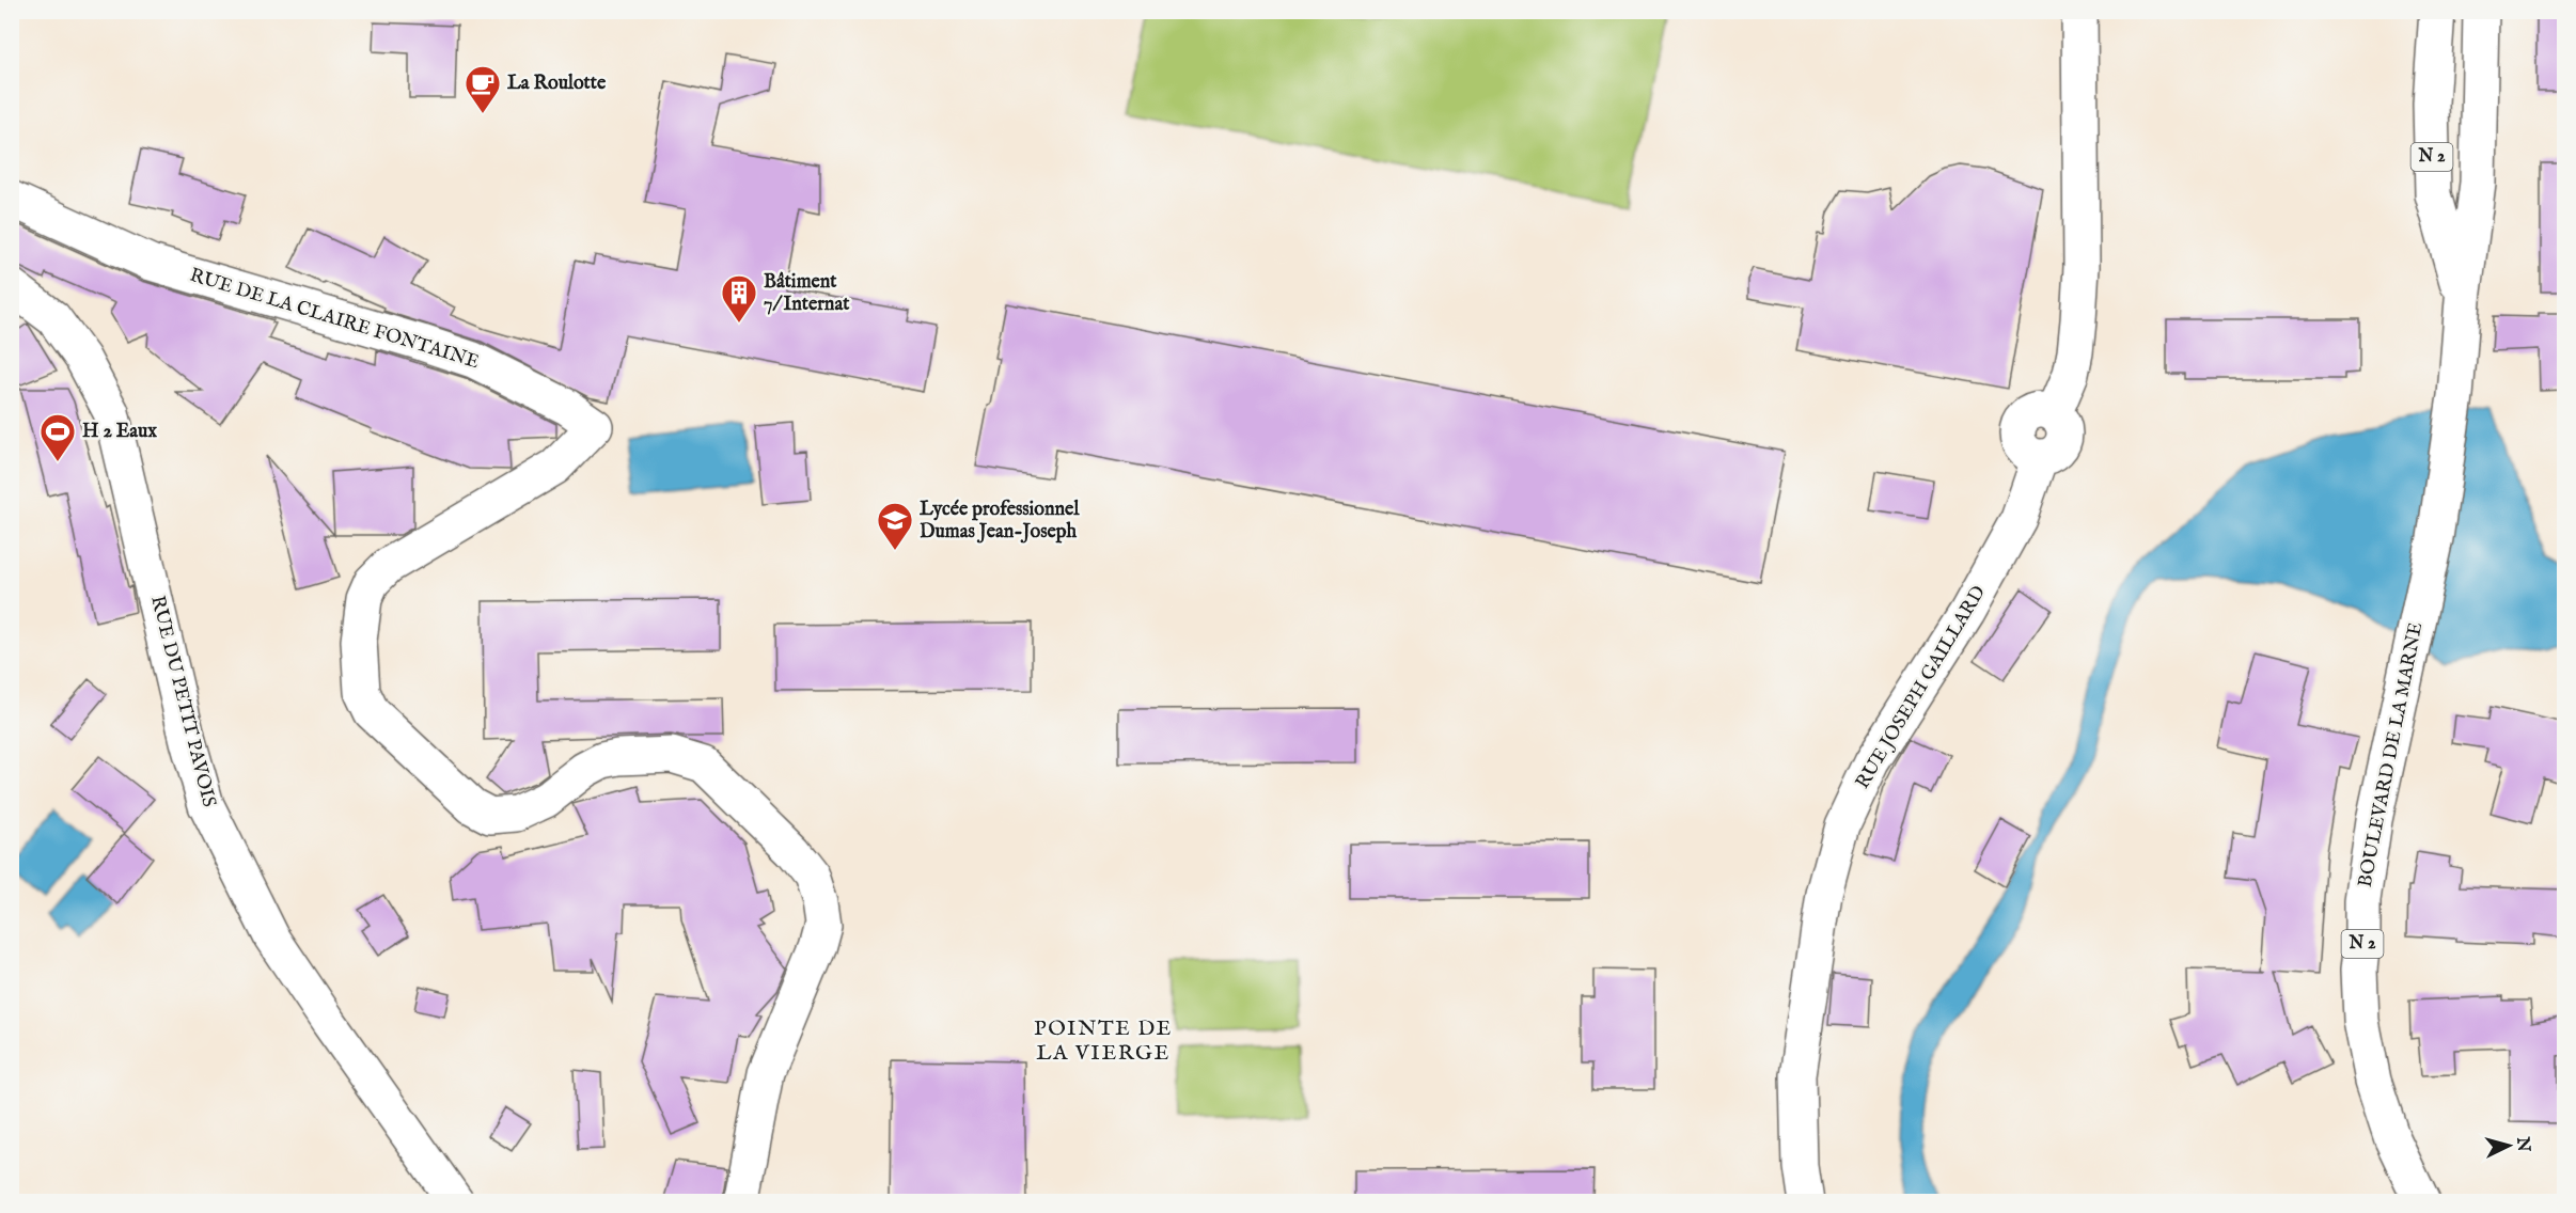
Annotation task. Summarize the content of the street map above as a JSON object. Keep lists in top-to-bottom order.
{
  "streets": {
    "street": [
      "N 2",
      "RUE DE LA CLAIRE FONTAINE",
      "RUE JOSEPH GAILLARD",
      "RUE DU PETIT PAVOIS",
      "BOULEVARD DE LA MARNE"
    ]
  },
  "districts": ["POINTE DE LA VIERGE"],
  "places": {
    "cafe": ["La Roulotte"],
    "building": ["Bâtiment 7/ Internat"],
    "sports": ["H 2 Eaux"],
    "school or university": ["Lycée professionnel Dumas Jean-Joseph"]
  },
  "north": "right"
}
